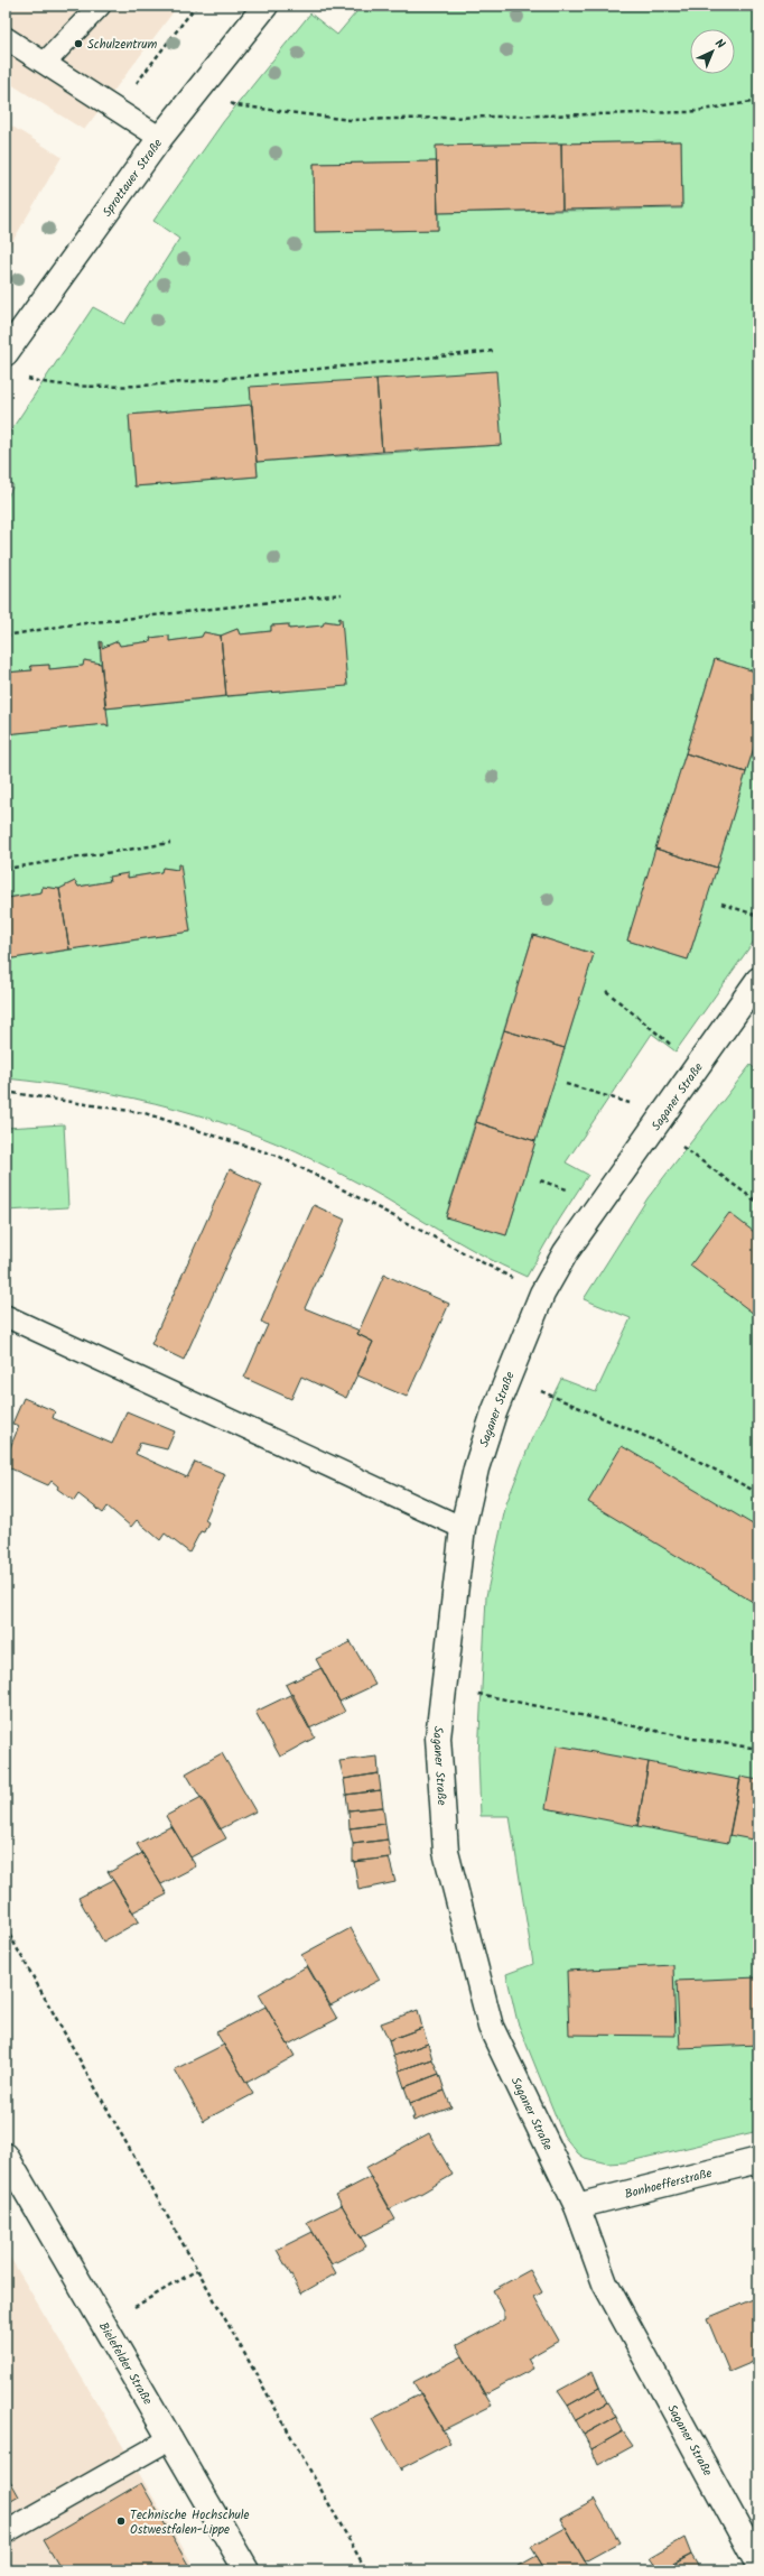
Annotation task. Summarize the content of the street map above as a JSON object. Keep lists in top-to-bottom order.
{
  "streets": {
    "street": [
      "Sprottauer Straße",
      "Saganer Straße",
      "Bonhoefferstraße",
      "Bielefelder Straße"
    ]
  },
  "crossings": [
    ["Saganer Straße", "Bonhoefferstraße"]
  ],
  "places": ["Schulzentrum", "Technische Hochschule Ostwestfalen-Lippe"],
  "north": "top right"
}
